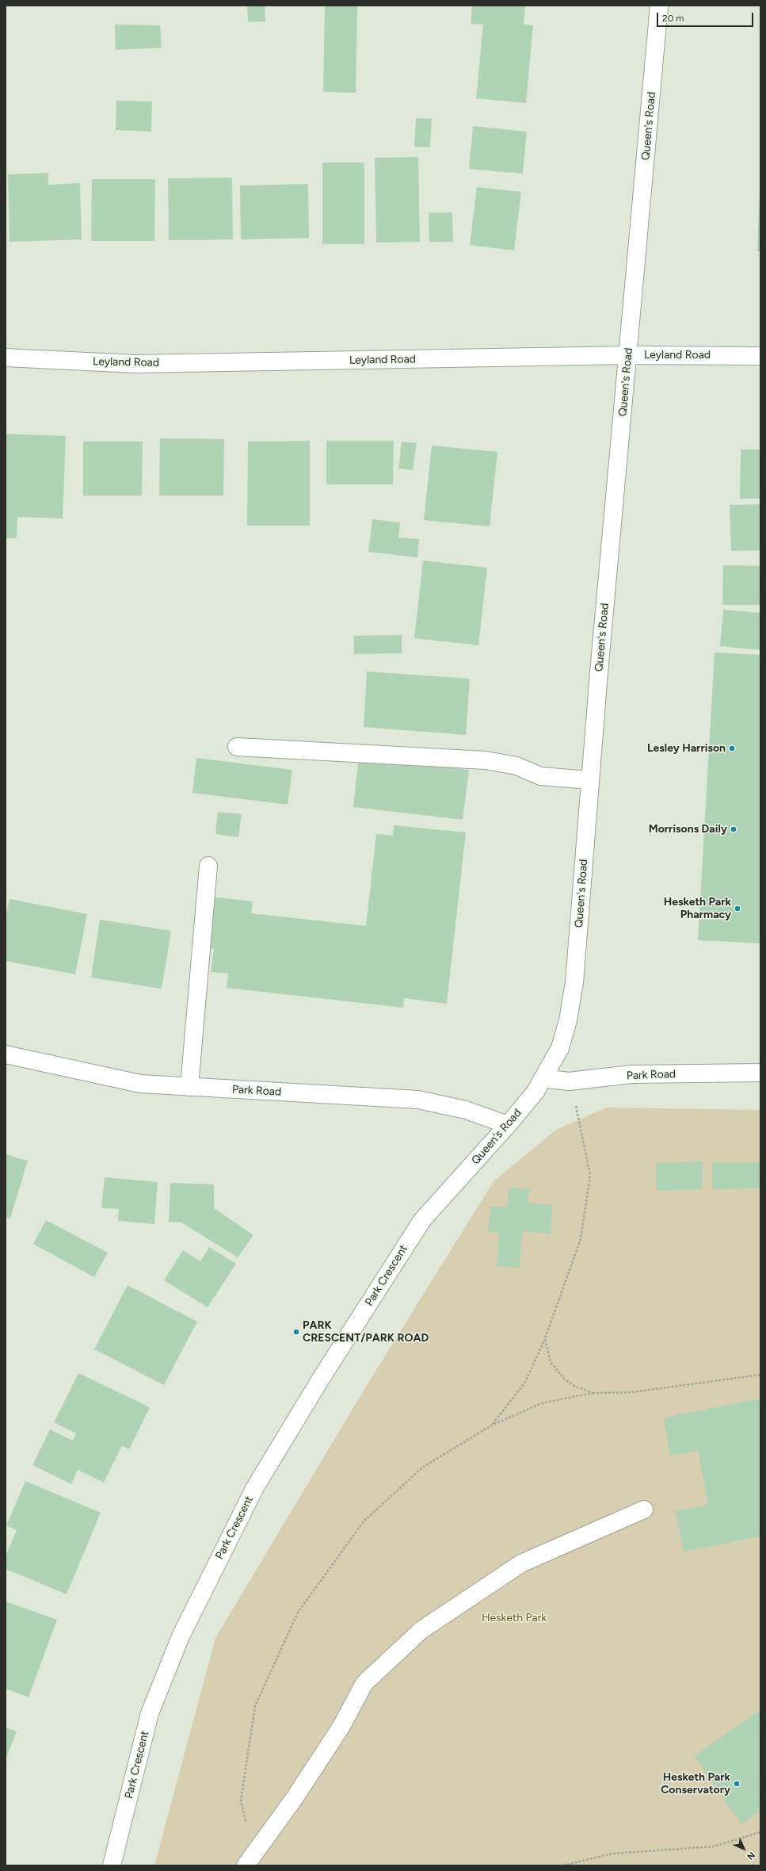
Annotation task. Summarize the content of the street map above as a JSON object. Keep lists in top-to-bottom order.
{
  "streets": {
    "main road": [
      "Queen's Road",
      "Leyland Road",
      "Park Road",
      "Park Crescent"
    ]
  },
  "crossings": [
    ["Queen's Road", "Leyland Road"],
    ["Queen's Road", "Park Road"],
    ["Queen's Road", "Park Crescent"]
  ],
  "parks": ["Hesketh Park"],
  "places": [
    "Lesley Harrison",
    "Morrisons Daily",
    "Hesketh Park Pharmacy",
    "PARK CRESCENT/PARK ROAD",
    "Hesketh Park Conservatory"
  ],
  "scale_bar": "20 m",
  "north": "bottom right"
}
